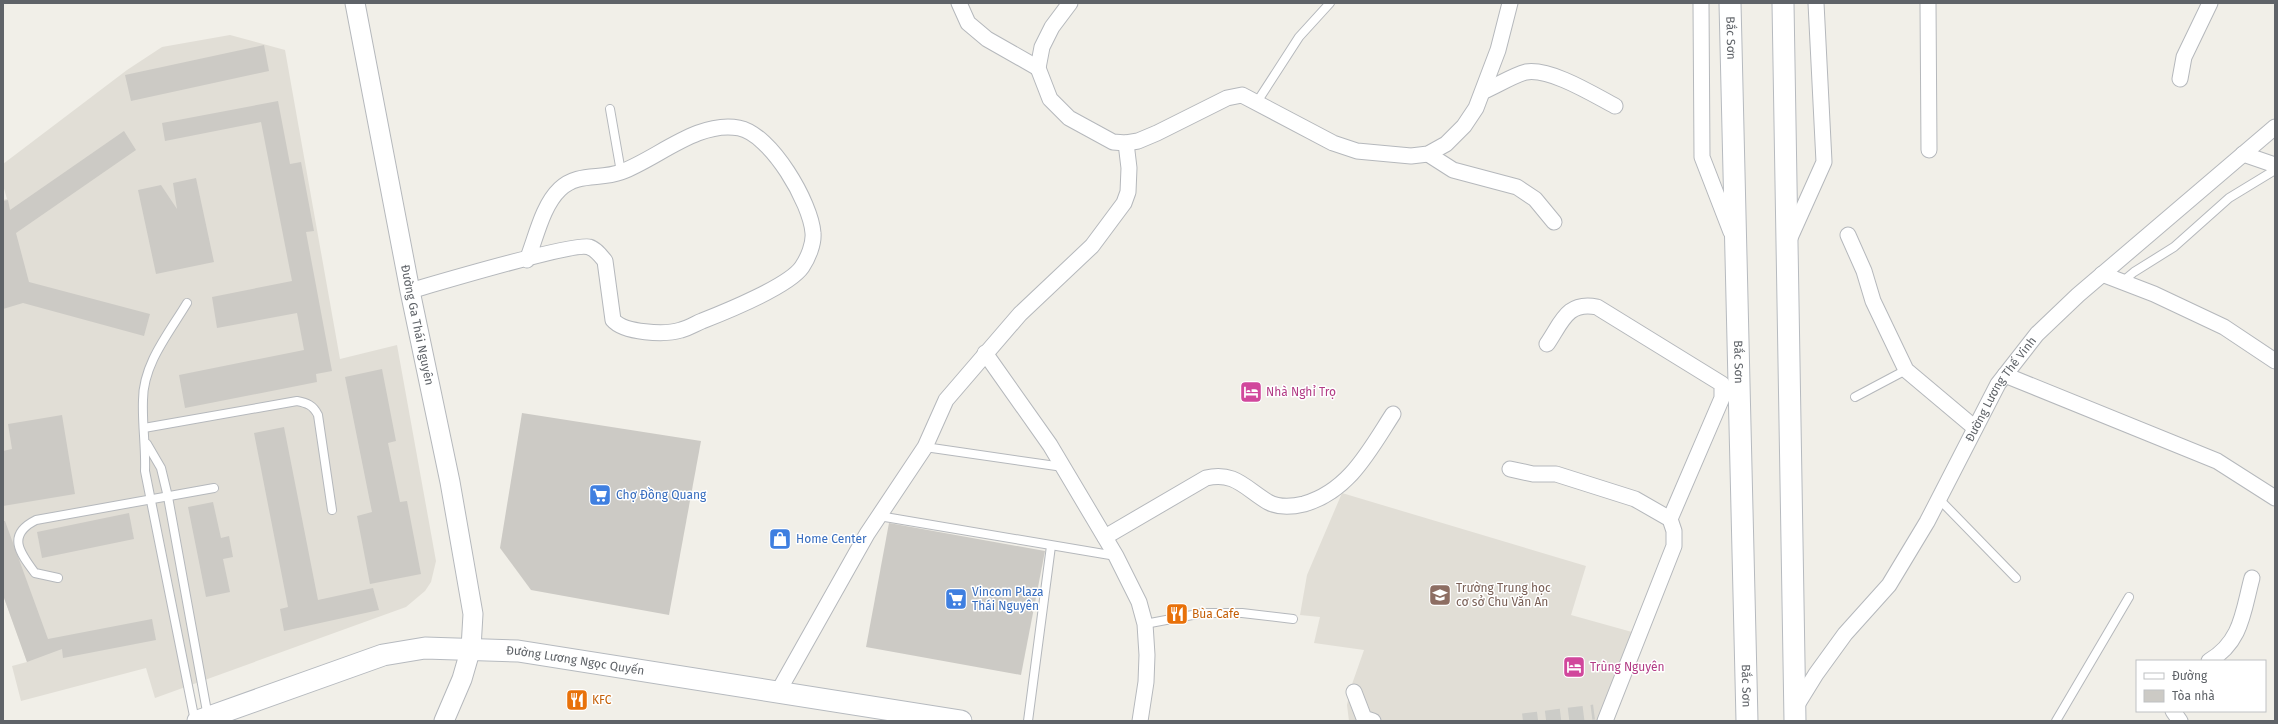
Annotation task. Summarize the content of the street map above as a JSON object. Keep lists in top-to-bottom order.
{
  "streets": {
    "main road": ["Bắc Sơn", "Đường Lương Ngọc Quyến"],
    "street": ["Đường Ga Thái Nguyên", "Đường Lương Thế Vinh"]
  },
  "crossings": [
    ["Đường Ga Thái Nguyên", "Đường Lương Ngọc Quyến"]
  ],
  "places": {
    "hotel": ["Nhà Nghỉ Trọ", "Trùng Nguyên"],
    "supermarket": ["Chợ Đồng Quang", "Vincom Plaza Thái Nguyên"],
    "shop": ["Home Center"],
    "school or university": ["Trường Trung học cơ sở Chu Văn An"],
    "restaurant": ["Bùa Cafe", "KFC"]
  },
  "legend": ["Đường", "Tòa nhà"]
}
